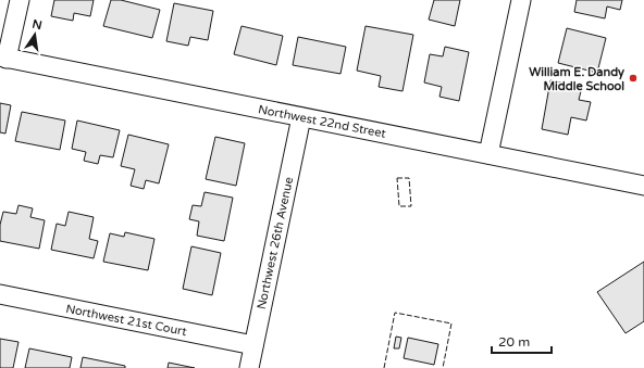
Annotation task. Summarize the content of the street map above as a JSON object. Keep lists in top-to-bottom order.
{
  "streets": {
    "street": ["Northwest 22nd Street", "Northwest 26th Avenue", "Northwest 21st Court"]
  },
  "crossings": [
    ["Northwest 22nd Street", "Northwest 26th Avenue"],
    ["Northwest 26th Avenue", "Northwest 21st Court"]
  ],
  "places": ["William E. Dandy Middle School"],
  "scale_bar": "20 m",
  "north": "top"
}
